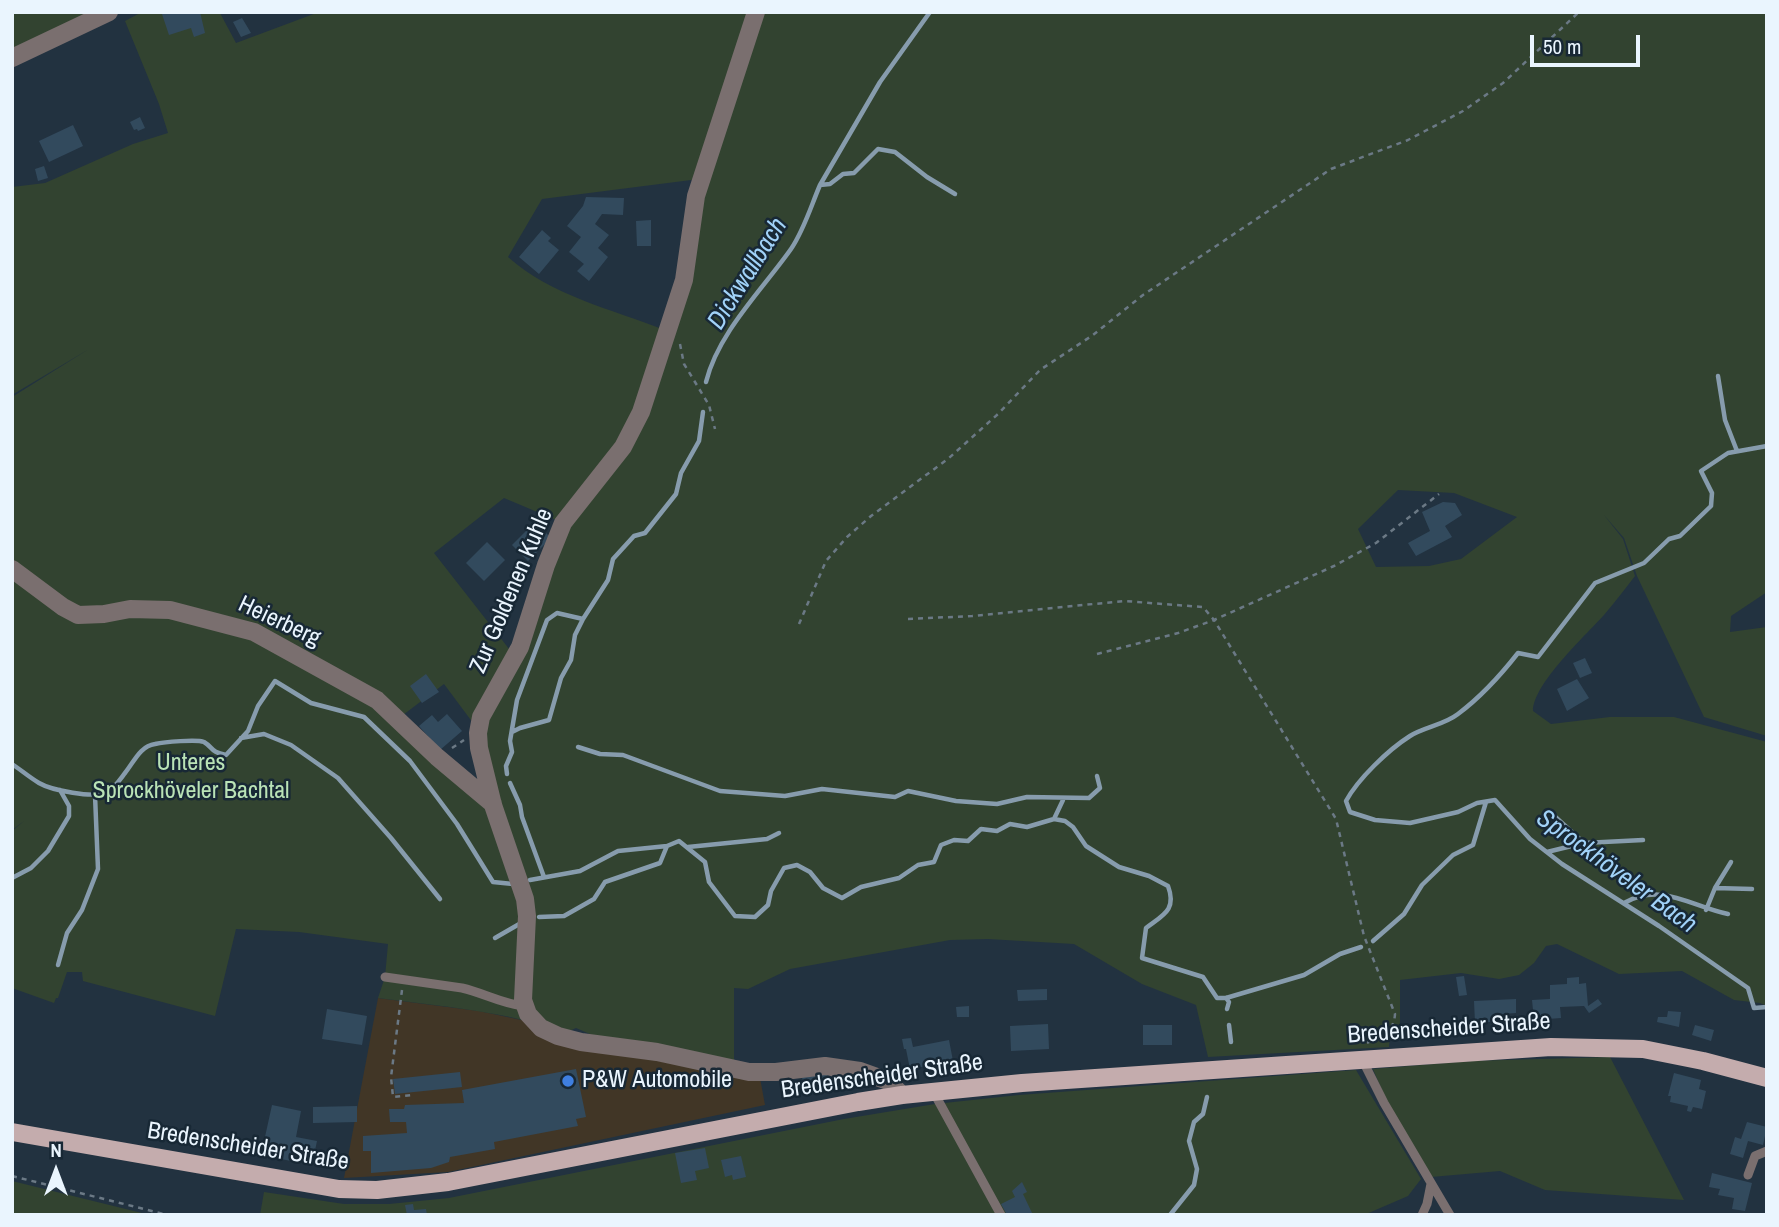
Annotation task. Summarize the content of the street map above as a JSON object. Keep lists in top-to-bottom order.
{
  "streets": {
    "main road": ["Bredenscheider Straße"],
    "street": ["Zur Goldenen Kuhle", "Heierberg"]
  },
  "crossings": [
    ["Zur Goldenen Kuhle", "Heierberg"]
  ],
  "water": ["Dickwallbach", "Sprockhöveler Bach"],
  "parks": ["Unteres Sprockhöveler Bachtal"],
  "places": ["P&W Automobile"],
  "scale_bar": "50 m",
  "north": "top"
}
